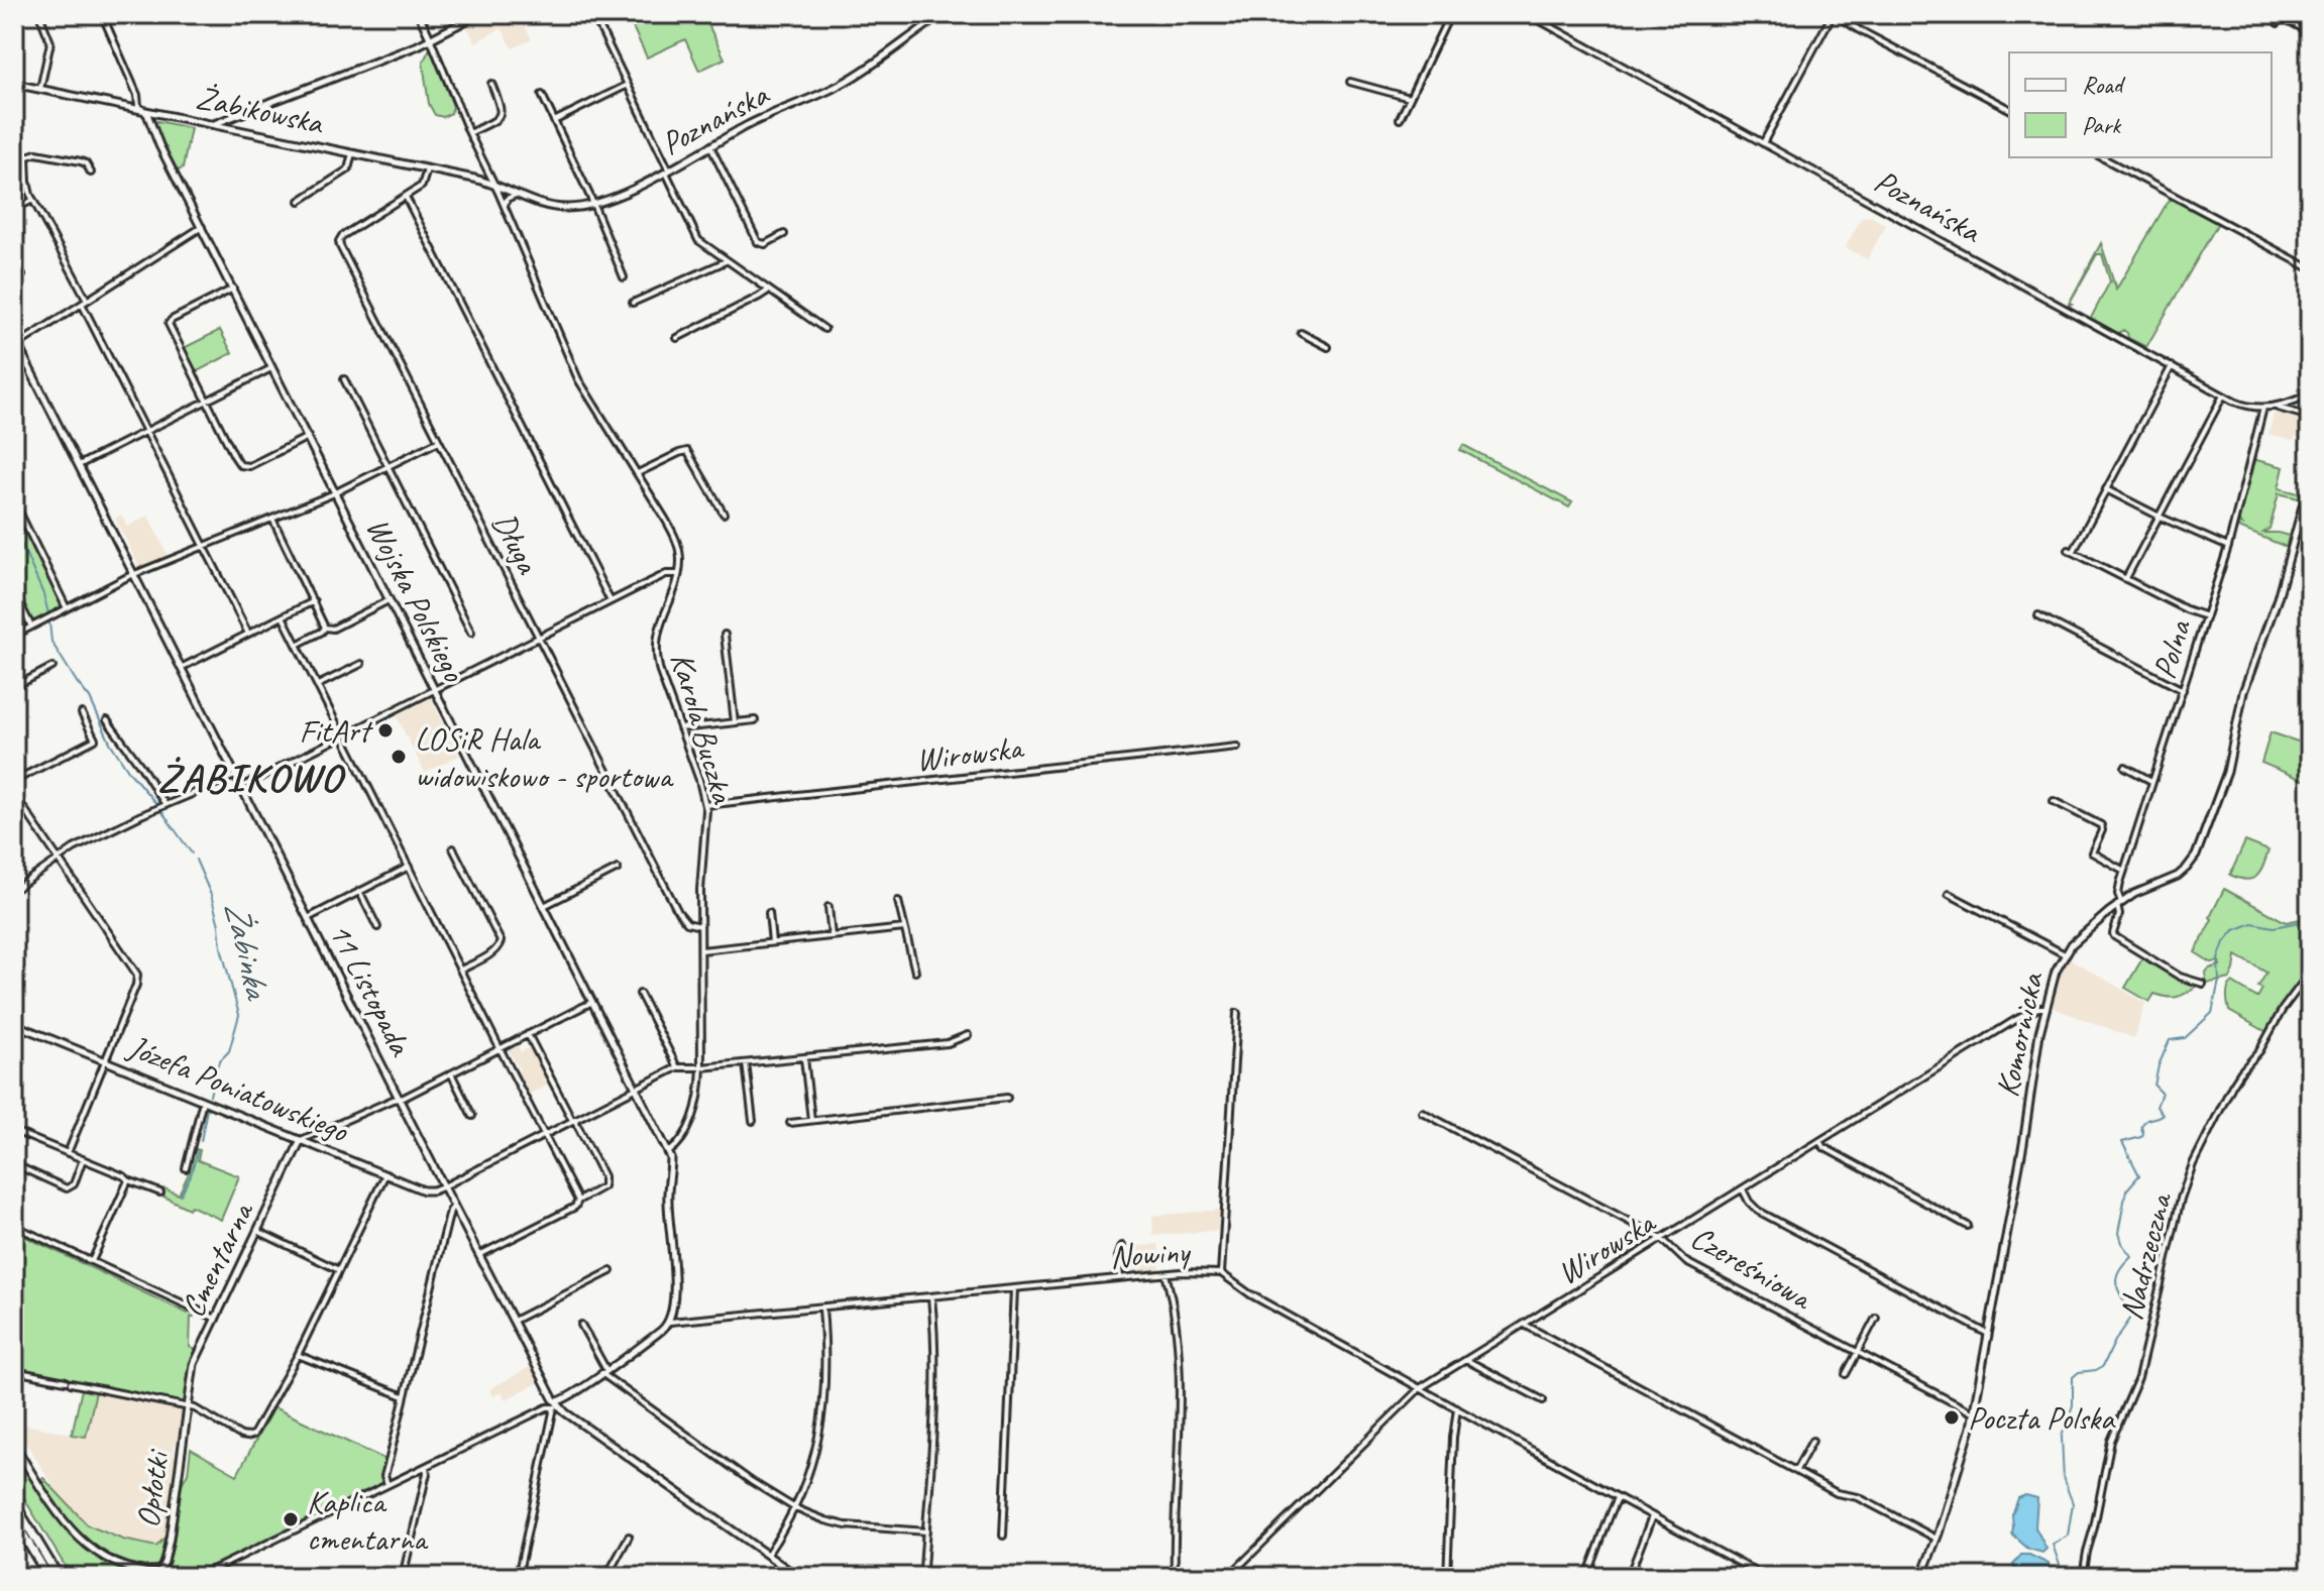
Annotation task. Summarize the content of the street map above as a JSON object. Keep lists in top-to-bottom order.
{
  "streets": {
    "street": [
      "Żabikowska",
      "Poznańska",
      "Długa",
      "Wojska Polskiego",
      "Polna",
      "Karola Buczka",
      "Wirowska",
      "11 Listopada",
      "Komornicka",
      "Józefa Poniatowskiego",
      "Nowiny",
      "Nadrzeczna",
      "Cmentarna",
      "Czereśniowa",
      "Opłotki"
    ]
  },
  "crossings": [
    ["Żabikowska", "Poznańska"],
    ["Żabikowska", "Wojska Polskiego"],
    ["Żabikowska", "Karola Buczka"],
    ["Poznańska", "Polna"],
    ["Poznańska", "Karola Buczka"],
    ["Długa", "Karola Buczka"],
    ["Wojska Polskiego", "Karola Buczka"],
    ["Polna", "Komornicka"],
    ["Karola Buczka", "Wirowska"],
    ["Wirowska", "Komornicka"],
    ["Wirowska", "Nowiny"],
    ["Wirowska", "Czereśniowa"],
    ["11 Listopada", "Józefa Poniatowskiego"],
    ["Komornicka", "Czereśniowa"],
    ["Józefa Poniatowskiego", "Cmentarna"],
    ["Cmentarna", "Opłotki"]
  ],
  "districts": ["ŻABIKOWO"],
  "water": ["Żabinka"],
  "places": [
    "FitArt",
    "LOSiR Hala widowiskowo - sportowa",
    "Poczta Polska",
    "Kaplica cmentarna"
  ],
  "legend": ["Road", "Park"]
}
